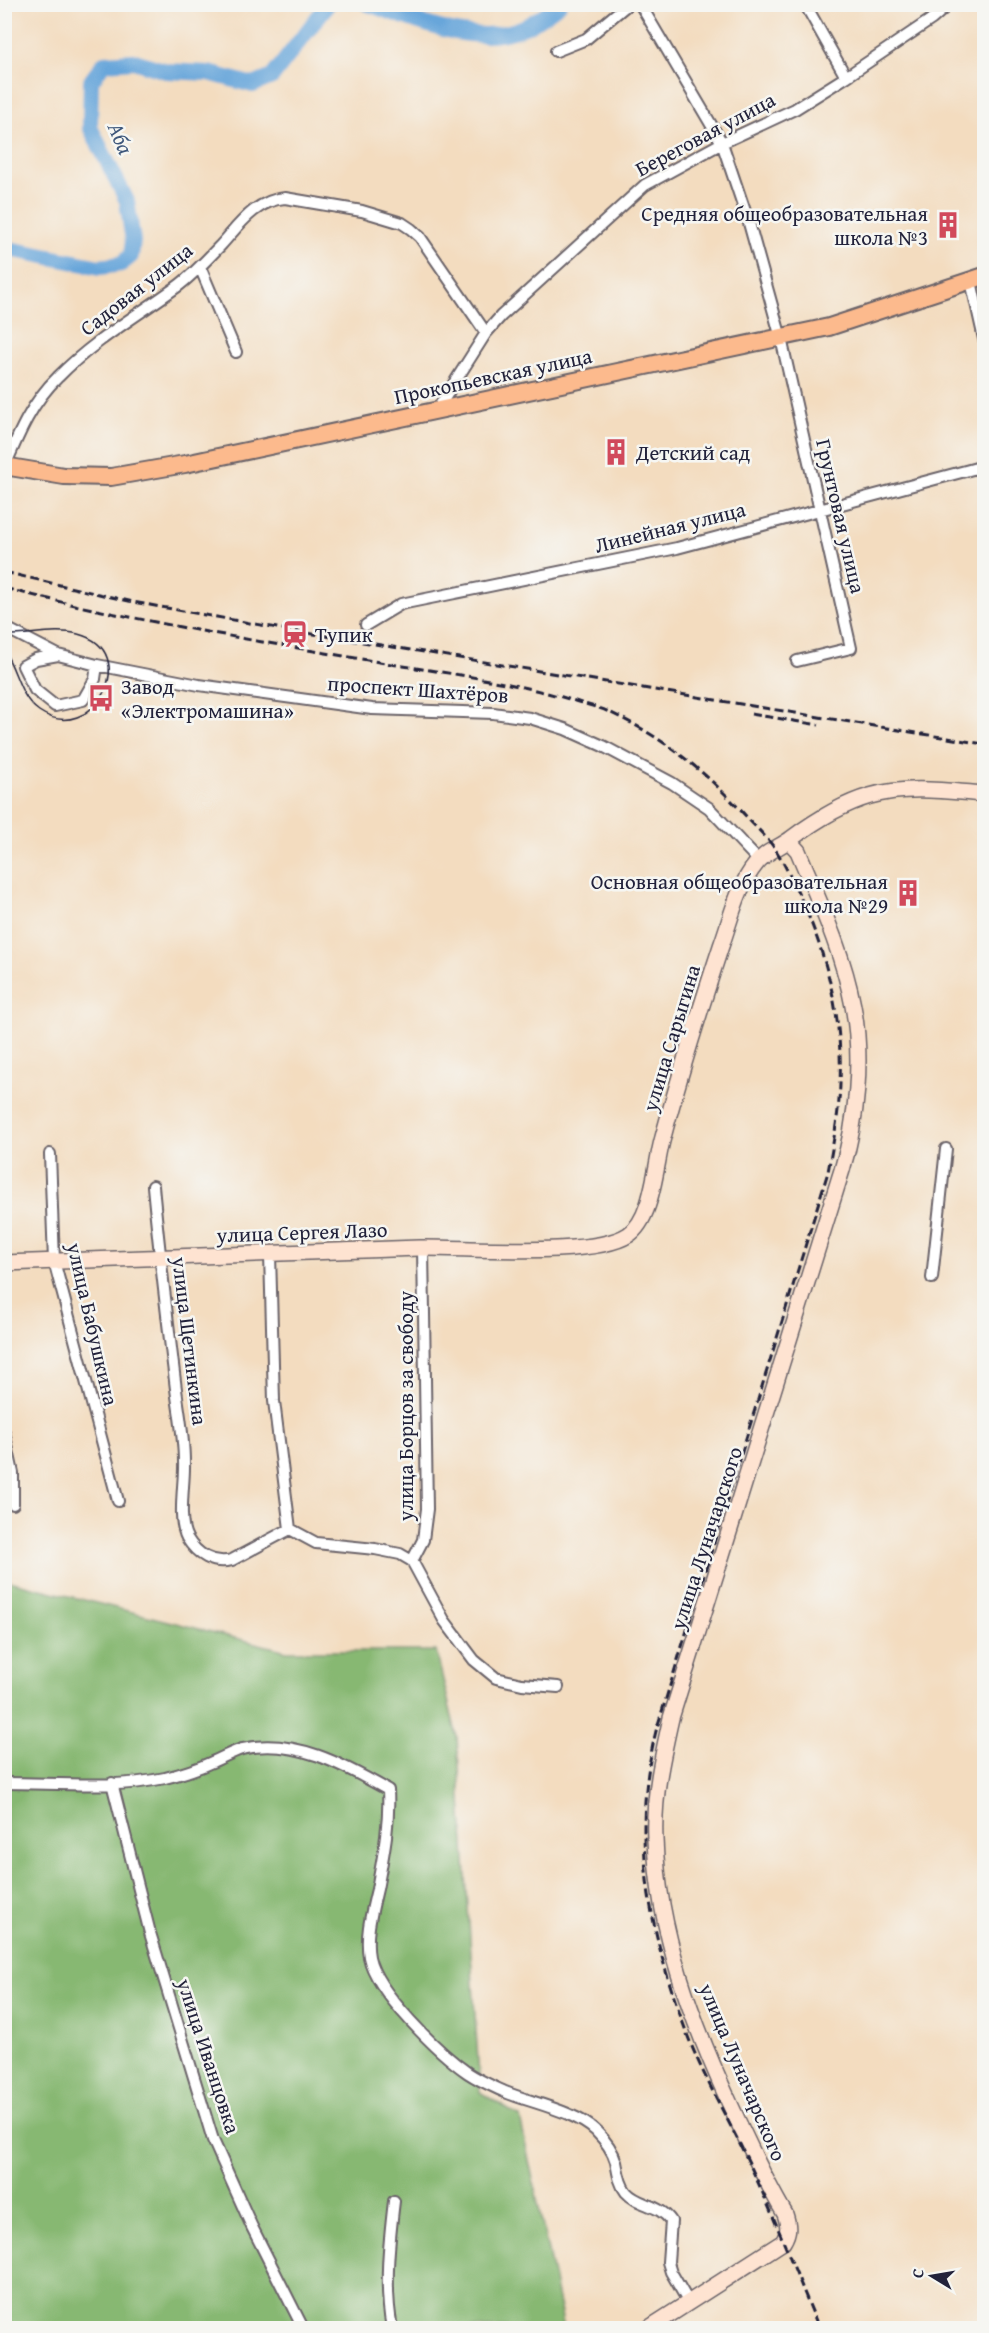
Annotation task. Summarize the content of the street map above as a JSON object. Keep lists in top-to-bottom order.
{
  "streets": {
    "main road": [
      "Прокопьевская улица",
      "улица Сарыгина",
      "улица Сергея Лазо",
      "улица Луначарского"
    ],
    "street": [
      "Береговая улица",
      "Садовая улица",
      "Грунтовая улица",
      "Линейная улица",
      "проспект Шахтёров",
      "улица Бабушкина",
      "улица Щетинкина",
      "улица Борцов за свободу",
      "улица Иванцовка"
    ]
  },
  "crossings": [
    ["Береговая улица", "Садовая улица"],
    ["Береговая улица", "Прокопьевская улица"],
    ["Береговая улица", "Грунтовая улица"],
    ["Садовая улица", "Прокопьевская улица"],
    ["Прокопьевская улица", "Грунтовая улица"],
    ["Грунтовая улица", "Линейная улица"],
    ["проспект Шахтёров", "улица Сарыгина"],
    ["улица Сарыгина", "улица Сергея Лазо"],
    ["улица Сарыгина", "улица Луначарского"],
    ["улица Сергея Лазо", "улица Бабушкина"],
    ["улица Сергея Лазо", "улица Щетинкина"],
    ["улица Сергея Лазо", "улица Борцов за свободу"]
  ],
  "water": ["Аба"],
  "places": {
    "building": ["Средняя общеобразовательная школа №3", "Детский сад", "Основная общеобразовательная школа №29"],
    "station": ["Тупик"],
    "bus stop": ["Завод «Электромашина»"]
  },
  "north": "left"
}
